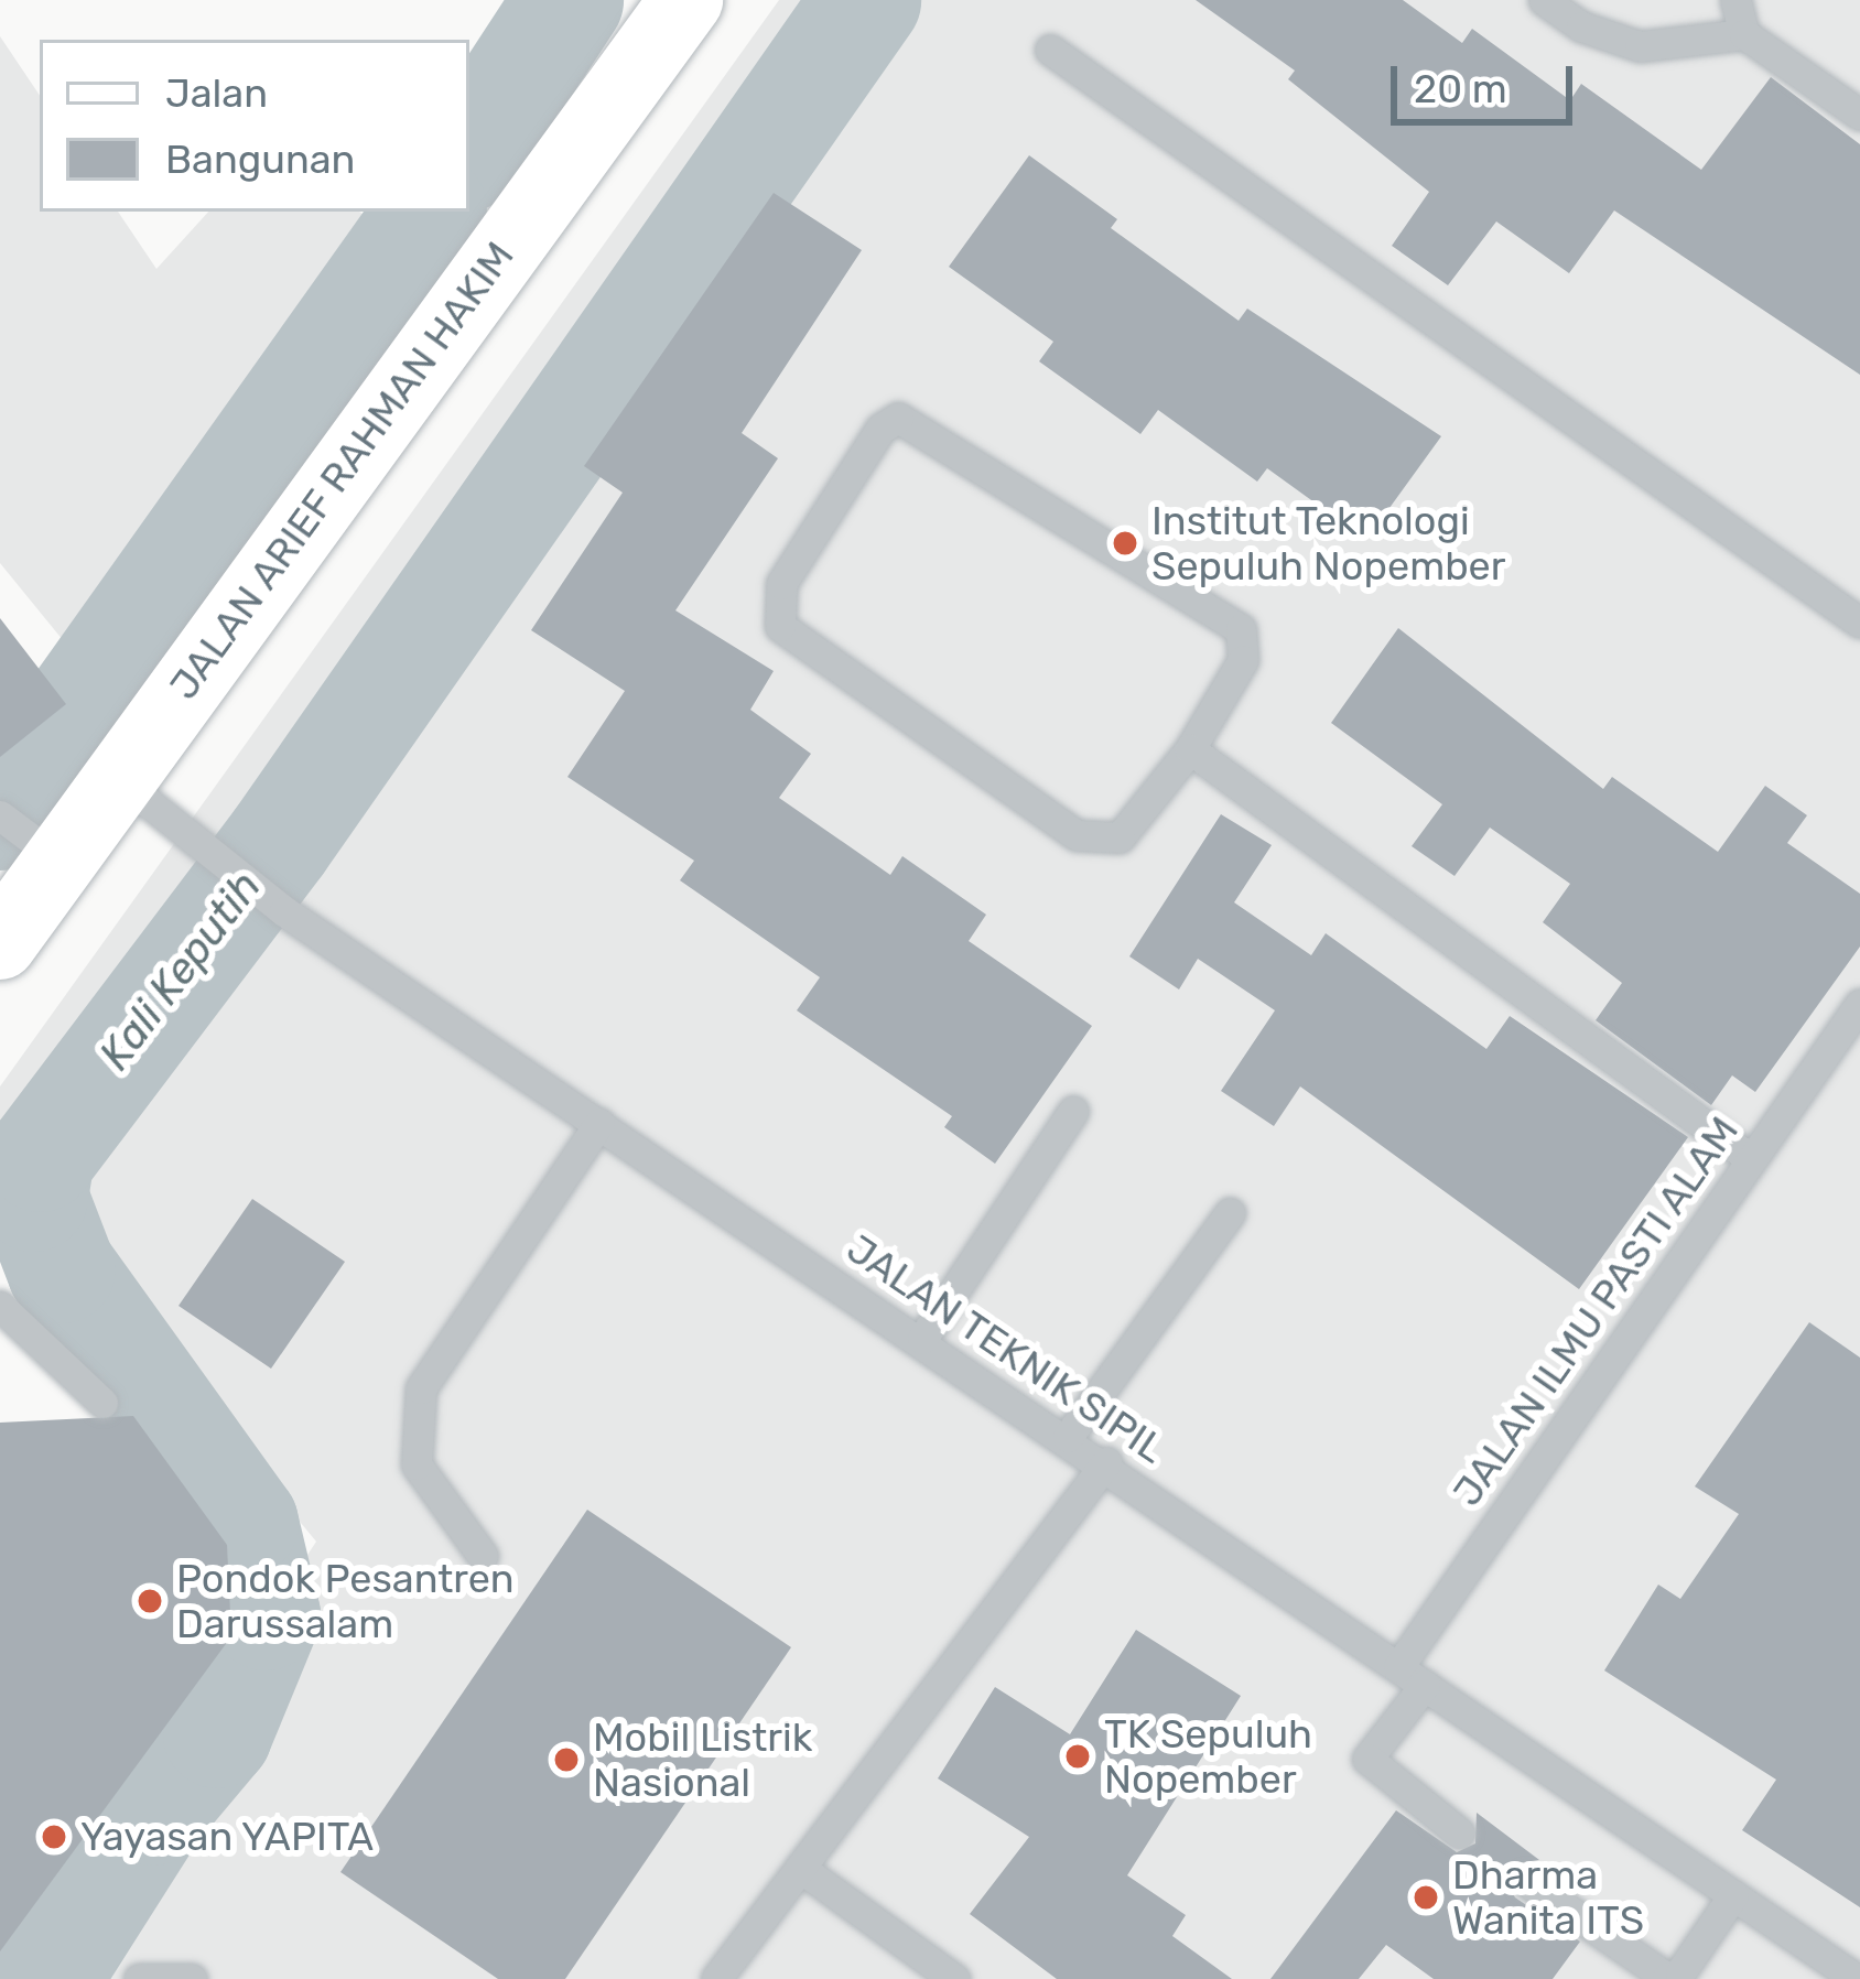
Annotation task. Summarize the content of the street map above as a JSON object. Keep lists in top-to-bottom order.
{
  "streets": {
    "main road": ["JALAN ARIEF RAHMAN HAKIM"],
    "lane": ["JALAN ILMU PASTI ALAM", "JALAN TEKNIK SIPIL"]
  },
  "crossings": [
    ["JALAN ARIEF RAHMAN HAKIM", "JALAN TEKNIK SIPIL"],
    ["JALAN ILMU PASTI ALAM", "JALAN TEKNIK SIPIL"]
  ],
  "water": ["Kali Keputih"],
  "places": [
    "Institut Teknologi Sepuluh Nopember",
    "Pondok Pesantren Darussalam",
    "TK Sepuluh Nopember",
    "Mobil Listrik Nasional",
    "Yayasan YAPITA",
    "Dharma Wanita ITS"
  ],
  "legend": ["Jalan", "Bangunan"],
  "scale_bar": "20 m"
}
